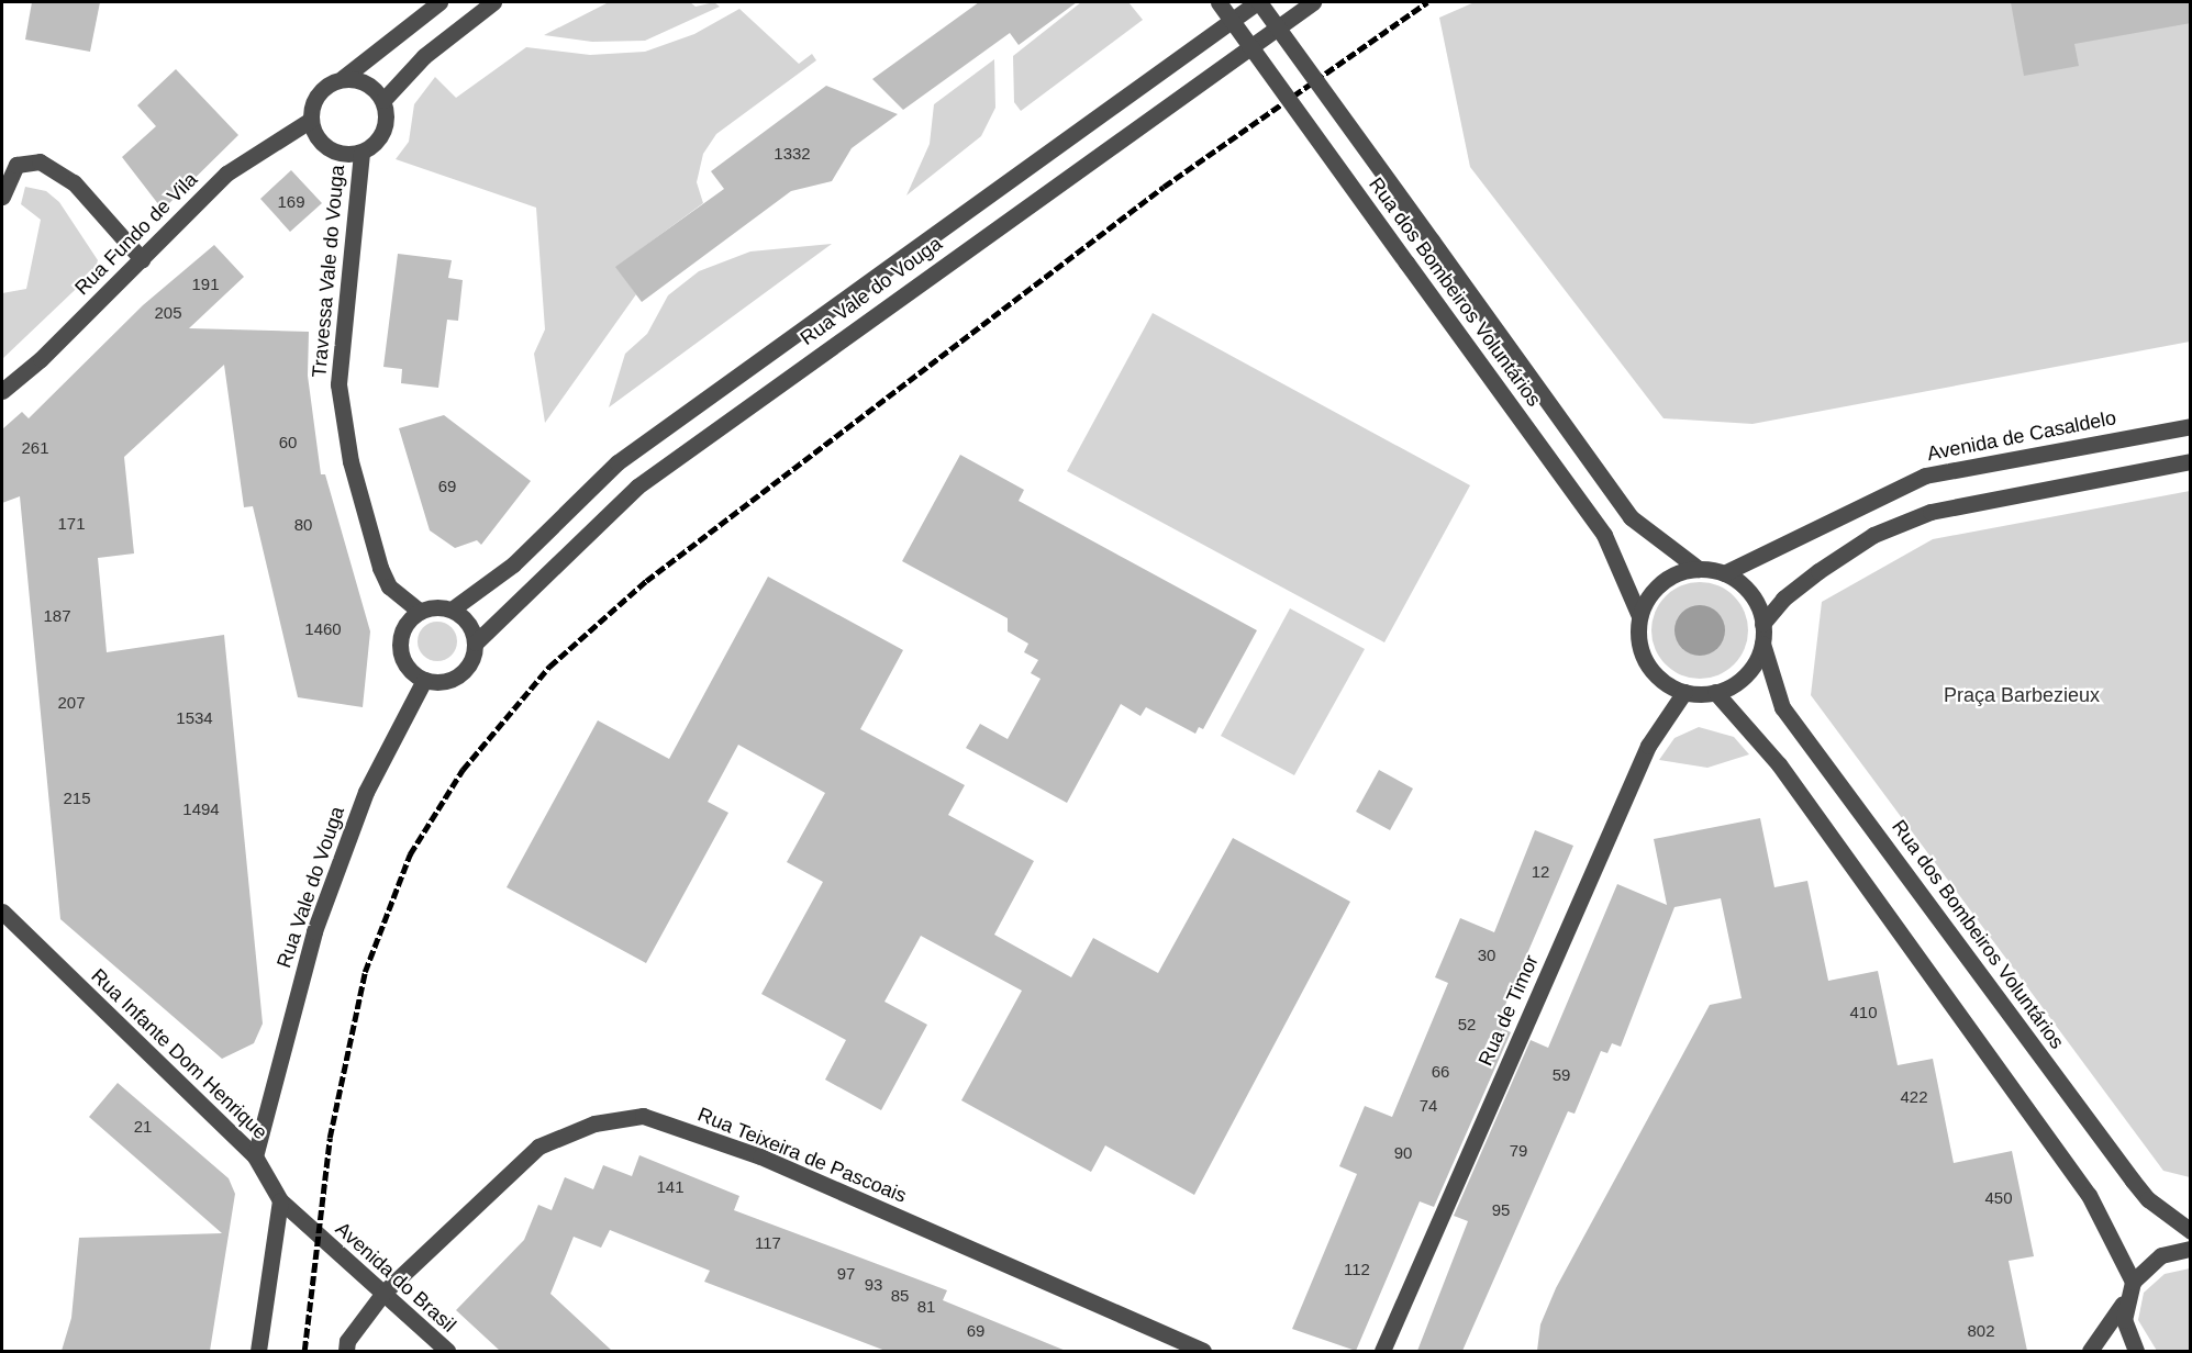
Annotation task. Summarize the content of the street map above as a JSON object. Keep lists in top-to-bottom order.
{
  "streets": {
    "street": [
      "Rua Fundo de Vila",
      "Travessa Vale do Vouga",
      "Rua Vale do Vouga",
      "Rua dos Bombeiros Voluntários",
      "Avenida de Casaldelo",
      "Rua de Timor",
      "Rua Infante Dom Henrique",
      "Rua Teixeira de Pascoais",
      "Avenida do Brasil"
    ]
  },
  "crossings": [
    ["Rua Fundo de Vila", "Travessa Vale do Vouga"],
    ["Travessa Vale do Vouga", "Rua Vale do Vouga"],
    ["Rua Vale do Vouga", "Rua dos Bombeiros Voluntários"],
    ["Rua Vale do Vouga", "Rua Infante Dom Henrique"],
    ["Rua dos Bombeiros Voluntários", "Avenida de Casaldelo"],
    ["Rua dos Bombeiros Voluntários", "Rua de Timor"],
    ["Avenida de Casaldelo", "Rua de Timor"],
    ["Rua Infante Dom Henrique", "Avenida do Brasil"],
    ["Rua Teixeira de Pascoais", "Avenida do Brasil"]
  ],
  "parks": ["Praça Barbezieux"],
  "house_numbers": [
    "1332",
    "169",
    "191",
    "205",
    "60",
    "261",
    "69",
    "171",
    "80",
    "187",
    "1460",
    "207",
    "1534",
    "215",
    "1494",
    "12",
    "30",
    "410",
    "52",
    "66",
    "59",
    "422",
    "74",
    "21",
    "79",
    "90",
    "141",
    "450",
    "95",
    "117",
    "112",
    "97",
    "93",
    "85",
    "81",
    "69",
    "802"
  ]
}
